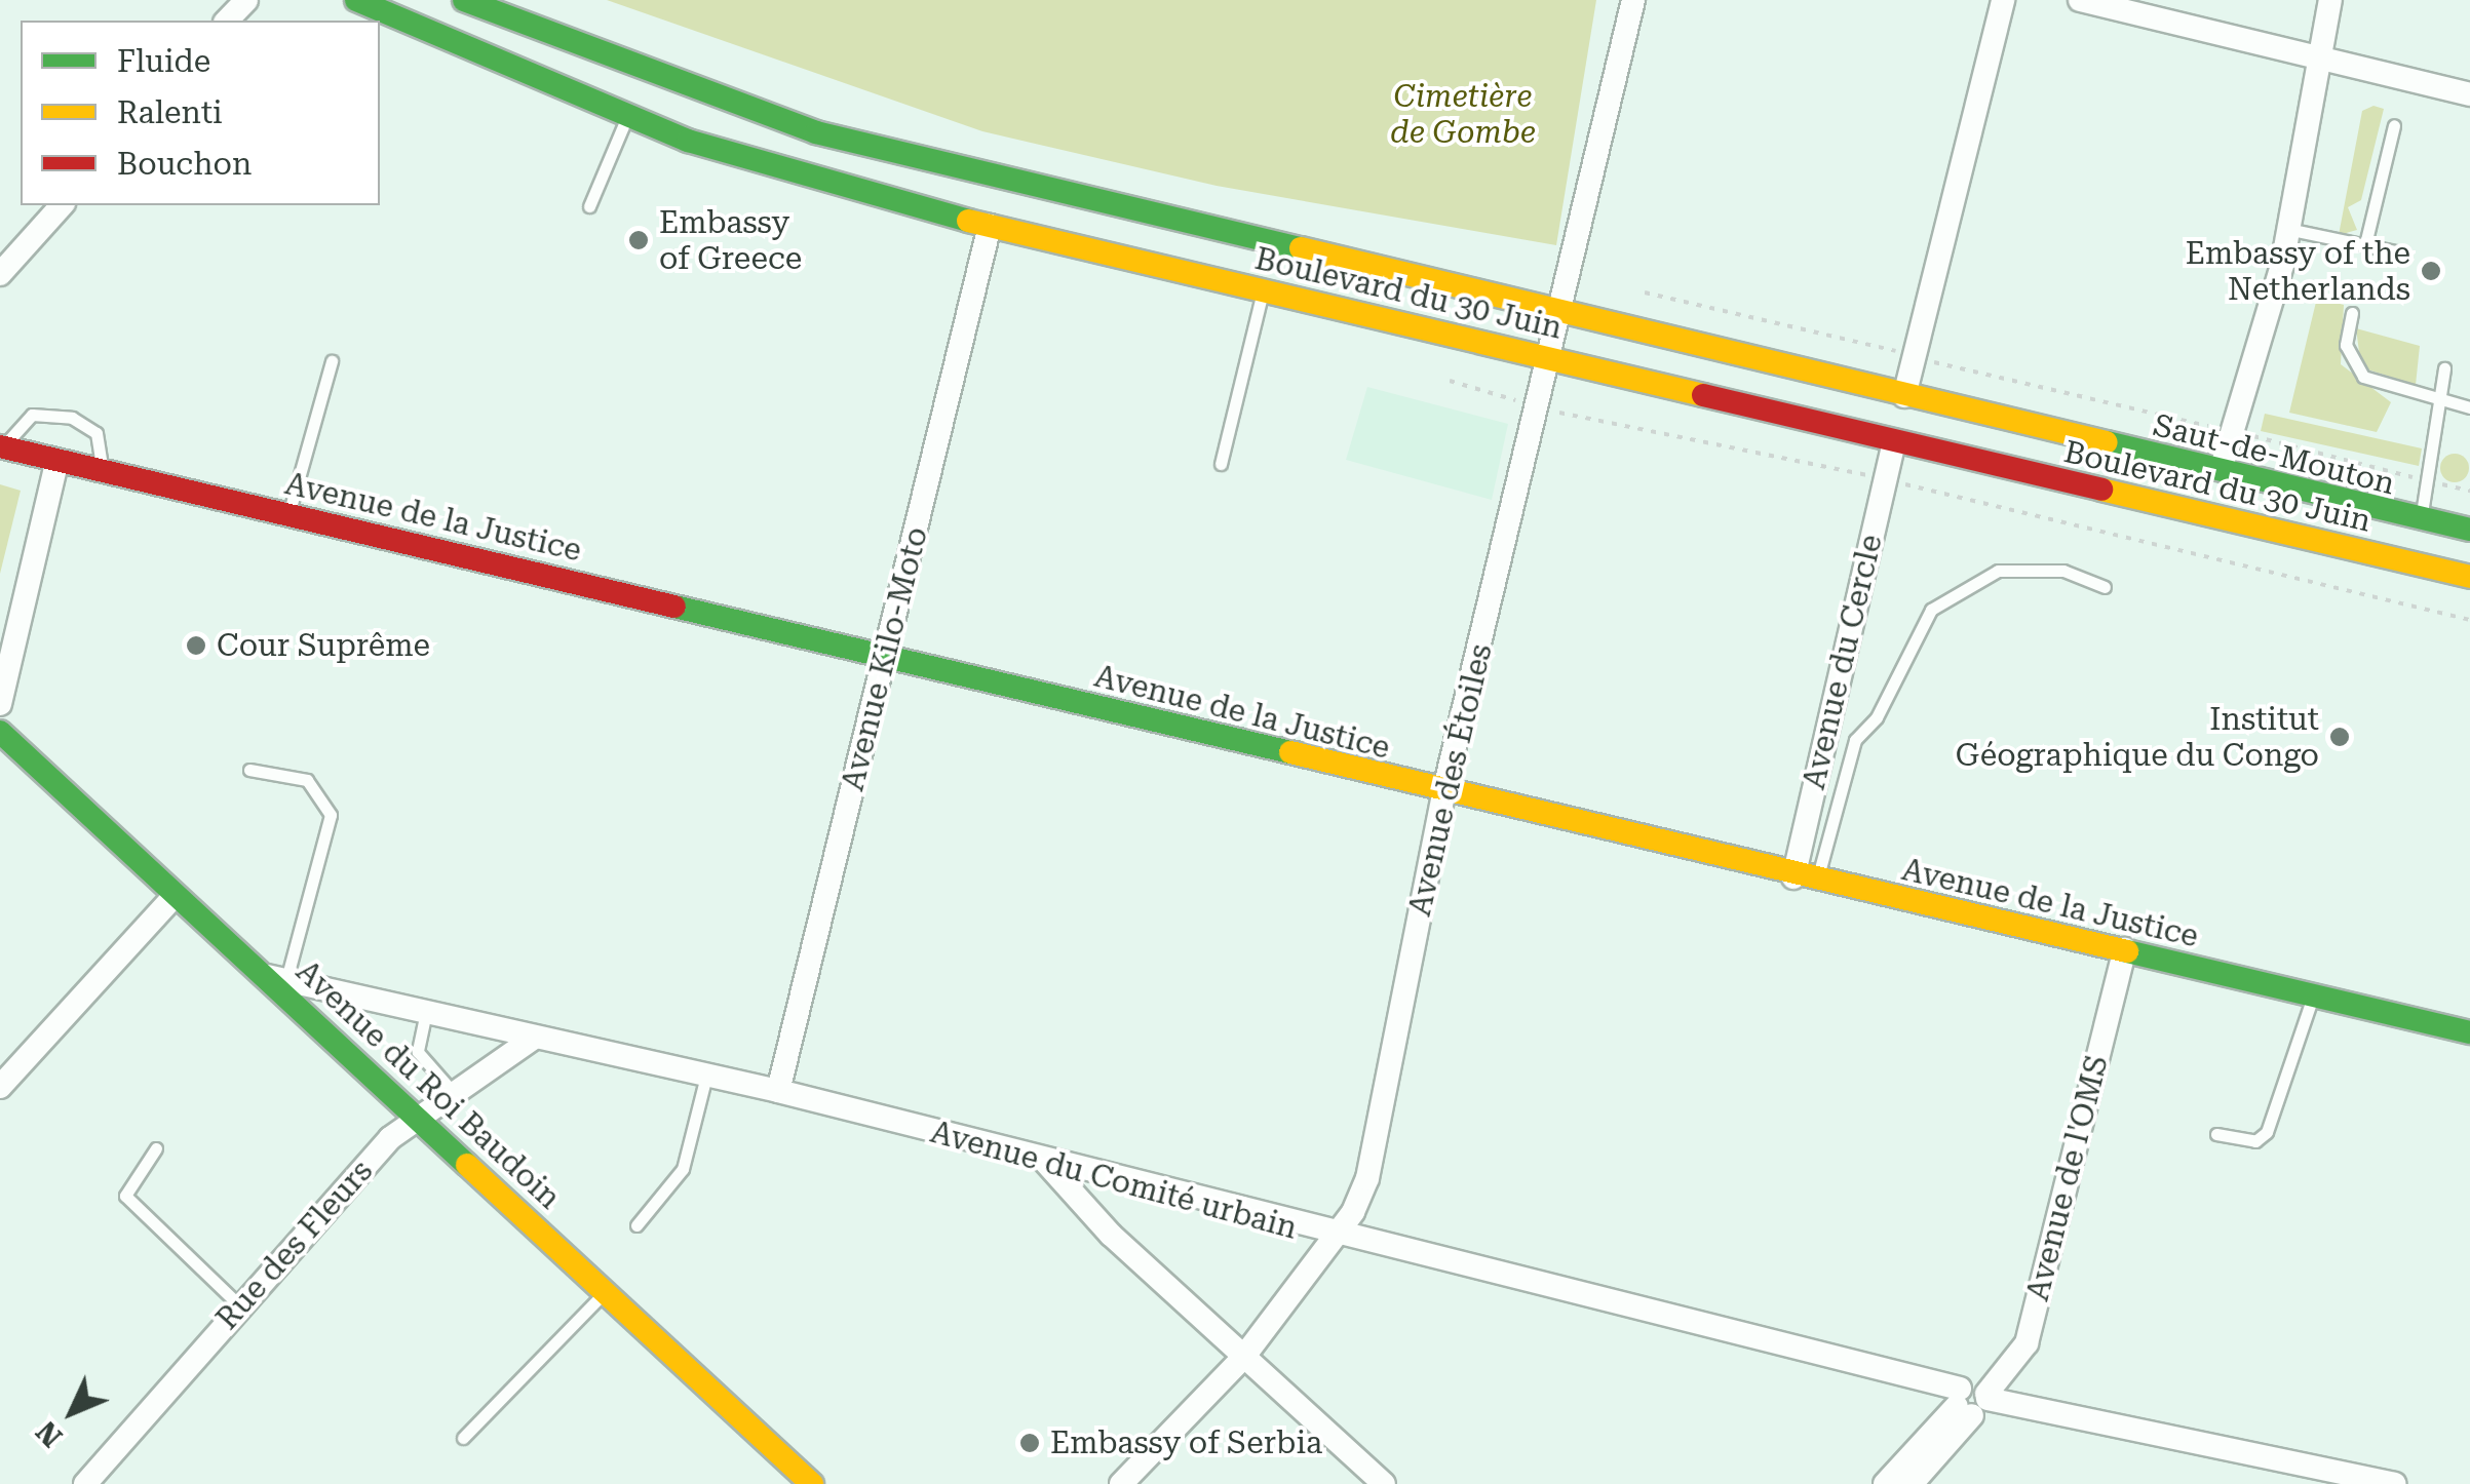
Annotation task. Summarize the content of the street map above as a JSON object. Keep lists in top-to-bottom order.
{
  "streets": {
    "main road": [
      "Boulevard du 30 Juin",
      "Saut-de-Mouton",
      "Avenue de la Justice",
      "Avenue du Roi Baudoin"
    ],
    "street": [
      "Avenue Kilo-Moto",
      "Avenue du Cercle",
      "Avenue des Étoiles",
      "Avenue de l'OMS",
      "Avenue du Comité urbain",
      "Rue des Fleurs"
    ]
  },
  "crossings": [
    ["Boulevard du 30 Juin", "Saut-de-Mouton"],
    ["Boulevard du 30 Juin", "Avenue Kilo-Moto"],
    ["Boulevard du 30 Juin", "Avenue du Cercle"],
    ["Boulevard du 30 Juin", "Avenue des Étoiles"],
    ["Avenue de la Justice", "Avenue Kilo-Moto"],
    ["Avenue de la Justice", "Avenue du Cercle"],
    ["Avenue de la Justice", "Avenue des Étoiles"],
    ["Avenue de la Justice", "Avenue de l'OMS"],
    ["Avenue Kilo-Moto", "Avenue du Comité urbain"],
    ["Avenue des Étoiles", "Avenue du Comité urbain"],
    ["Avenue du Roi Baudoin", "Avenue du Comité urbain"],
    ["Avenue du Roi Baudoin", "Rue des Fleurs"],
    ["Avenue de l'OMS", "Avenue du Comité urbain"],
    ["Avenue du Comité urbain", "Rue des Fleurs"]
  ],
  "parks": ["Cimetière de Gombe"],
  "places": [
    "Embassy of Greece",
    "Embassy of the Netherlands",
    "Cour Suprême",
    "Institut Géographique du Congo",
    "Embassy of Serbia"
  ],
  "legend": ["Fluide", "Ralenti", "Bouchon"],
  "north": "bottom left"
}
